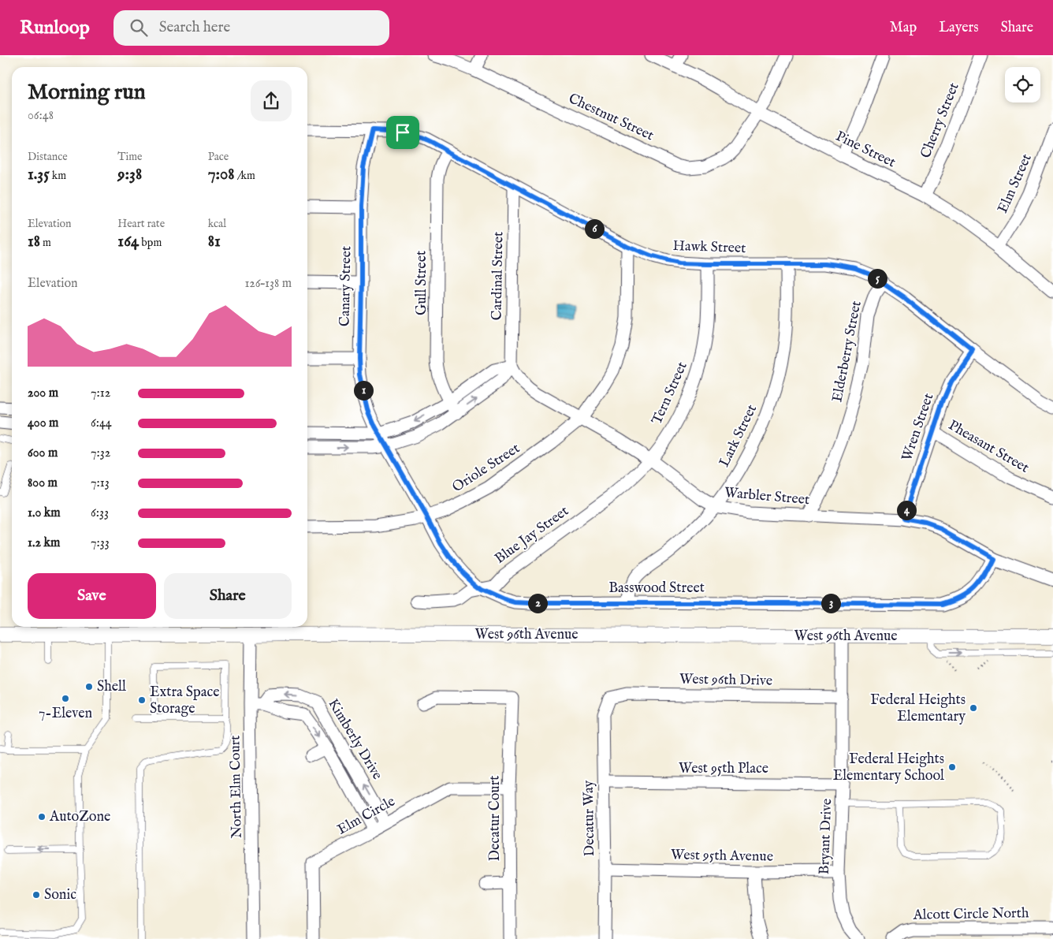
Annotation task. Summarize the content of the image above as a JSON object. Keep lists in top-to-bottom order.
{
  "streets": {
    "street": [
      "Chestnut Street",
      "Cherry Street",
      "Pine Street",
      "Elm Street",
      "Hawk Street",
      "Cardinal Street",
      "Gull Street",
      "Canary Street",
      "Elderberry Street",
      "Tern Street",
      "Wren Street",
      "Lark Street",
      "Pheasant Street",
      "Oriole Street",
      "Warbler Street",
      "Blue Jay Street",
      "Basswood Street",
      "West 96th Avenue",
      "West 96th Drive",
      "Kimberly Drive",
      "West 95th Place",
      "North Elm Court",
      "Elm Circle",
      "Decatur Court",
      "Decatur Way",
      "Bryant Drive",
      "West 95th Avenue",
      "Alcott Circle North"
    ]
  },
  "crossings": [
    ["Chestnut Street", "Pine Street"],
    ["Cherry Street", "Pine Street"],
    ["Pine Street", "Elm Street"],
    ["Hawk Street", "Cardinal Street"],
    ["Hawk Street", "Gull Street"],
    ["Hawk Street", "Canary Street"],
    ["Hawk Street", "Elderberry Street"],
    ["Hawk Street", "Tern Street"],
    ["Hawk Street", "Wren Street"],
    ["Hawk Street", "Lark Street"],
    ["Hawk Street", "Oriole Street"],
    ["Cardinal Street", "Warbler Street"],
    ["Canary Street", "Basswood Street"],
    ["Elderberry Street", "Warbler Street"],
    ["Tern Street", "Warbler Street"],
    ["Tern Street", "Blue Jay Street"],
    ["Wren Street", "Pheasant Street"],
    ["Wren Street", "Warbler Street"],
    ["Lark Street", "Warbler Street"],
    ["Lark Street", "Basswood Street"],
    ["Oriole Street", "Warbler Street"],
    ["Oriole Street", "Basswood Street"],
    ["Warbler Street", "Blue Jay Street"],
    ["Warbler Street", "Basswood Street"],
    ["Blue Jay Street", "Basswood Street"],
    ["West 96th Avenue", "North Elm Court"],
    ["West 96th Avenue", "Bryant Drive"],
    ["West 96th Drive", "Decatur Way"],
    ["West 96th Drive", "Bryant Drive"],
    ["Kimberly Drive", "North Elm Court"],
    ["Kimberly Drive", "Elm Circle"],
    ["West 95th Place", "Decatur Way"],
    ["West 95th Place", "Bryant Drive"],
    ["Elm Circle", "Decatur Court"],
    ["Decatur Way", "West 95th Avenue"],
    ["Bryant Drive", "West 95th Avenue"]
  ],
  "places": [
    "Shell",
    "7-Eleven",
    "Extra Space Storage",
    "Federal Heights Elementary",
    "Federal Heights Elementary School",
    "AutoZone",
    "Sonic"
  ],
  "page": {
    "header": "Runloop",
    "search": "Search here",
    "nav": ["Map", "Layers", "Share"],
    "heading": ["Morning run", "06:48"],
    "stats": [
      ["Distance", "1.35 km"],
      ["Time", "9:38"],
      ["Pace", "7:08 /km"],
      ["Elevation", "18 m"],
      ["Heart rate", "164 bpm"],
      ["kcal", "81"]
    ],
    "pins": [
      "6",
      "5",
      "1",
      "4",
      "2",
      "3"
    ],
    "chart": ["Elevation", "126–138 m"],
    "list": [
      {
        "name": "200 m",
        "note": "7:12"
      },
      {
        "name": "400 m",
        "note": "6:44"
      },
      {
        "name": "600 m",
        "note": "7:32"
      },
      {
        "name": "800 m",
        "note": "7:13"
      },
      {
        "name": "1.0 km",
        "note": "6:33"
      },
      {
        "name": "1.2 km",
        "note": "7:33"
      }
    ],
    "buttons": ["Save", "Share"]
  }
}
